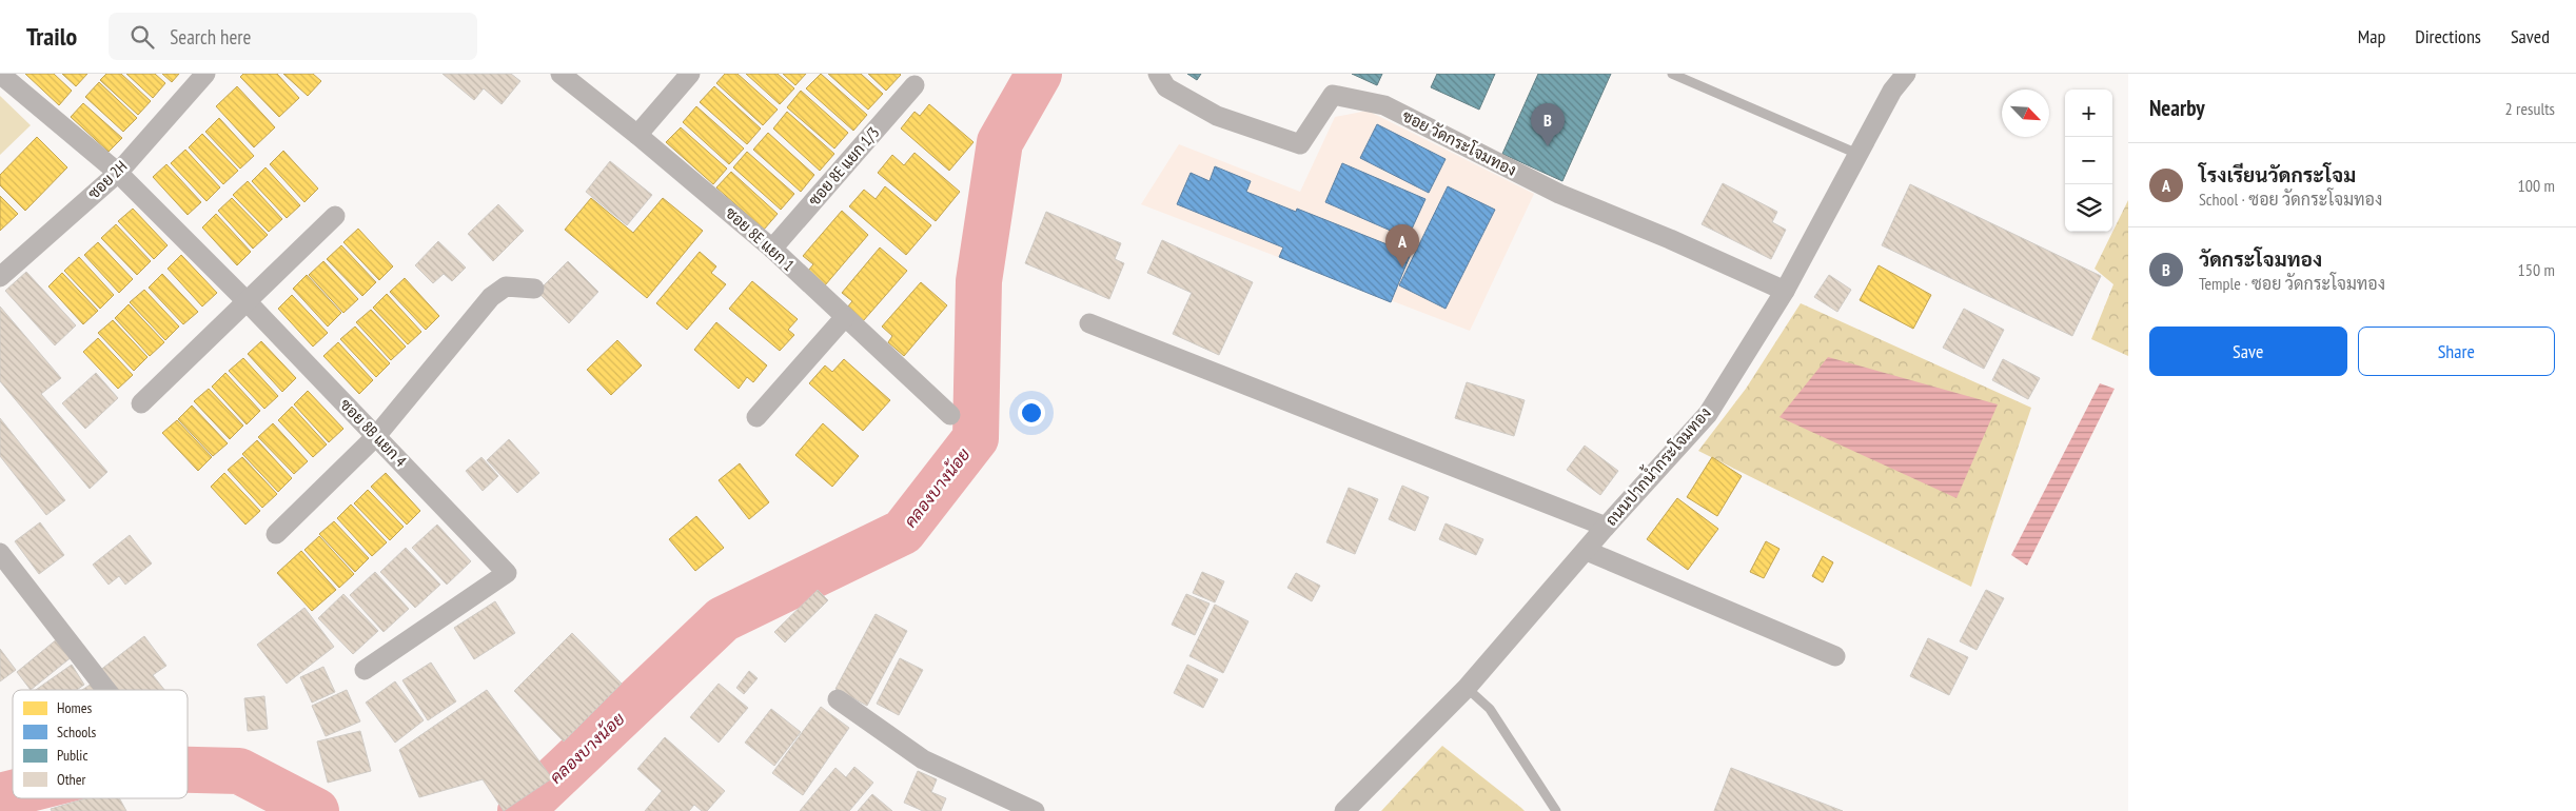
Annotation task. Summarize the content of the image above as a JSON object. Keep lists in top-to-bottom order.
{
  "streets": {
    "street": [
      "ซอย วัดกระโจมทอง",
      "ซอย 8E แยก 1/3",
      "ซอย 2H",
      "ซอย 8E แยก 1",
      "ซอย 8B แยก 4",
      "ถนนปากน้ำกระโจมทอง"
    ]
  },
  "crossings": [
    ["ซอย วัดกระโจมทอง", "ถนนปากน้ำกระโจมทอง"],
    ["ซอย 8E แยก 1/3", "ซอย 8E แยก 1"],
    ["ซอย 2H", "ซอย 8B แยก 4"]
  ],
  "water": ["คลองบางน้อย"],
  "legend": [
    "Homes",
    "Schools",
    "Public",
    "Other"
  ],
  "north": "bottom right",
  "page": {
    "header": "Trailo",
    "search": "Search here",
    "nav": ["Map", "Directions", "Saved"],
    "heading": ["Nearby", "2 results"],
    "map_buttons": ["+", "−"],
    "pins": ["B", "A"],
    "list": [
      {
        "mark": "A",
        "name": "โรงเรียนวัดกระโจม",
        "note": "School · ซอย วัดกระโจมทอง",
        "value": "100 m"
      },
      {
        "mark": "B",
        "name": "วัดกระโจมทอง",
        "note": "Temple · ซอย วัดกระโจมทอง",
        "value": "150 m"
      }
    ],
    "buttons": ["Save", "Share"]
  }
}
